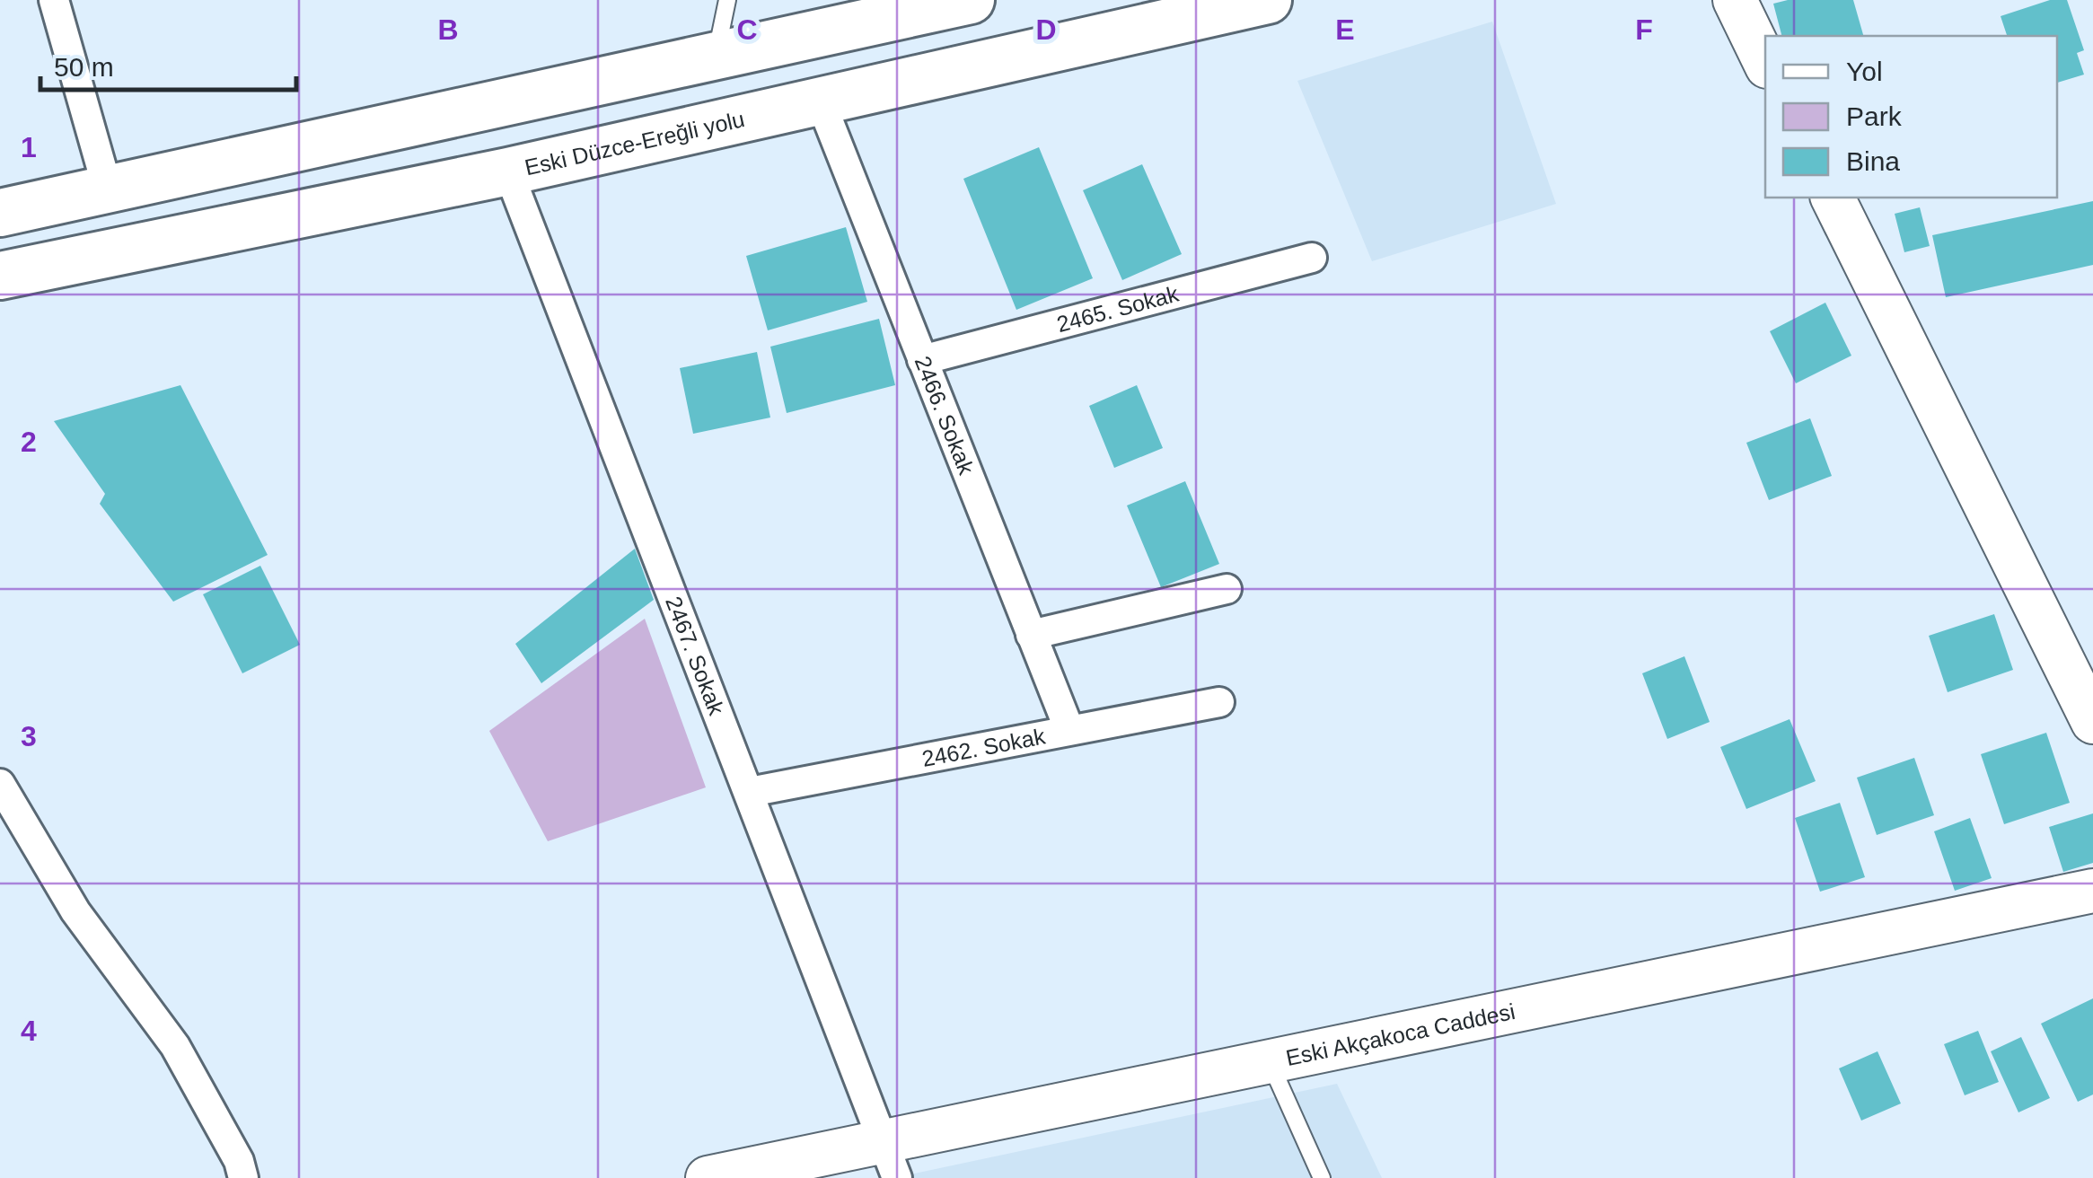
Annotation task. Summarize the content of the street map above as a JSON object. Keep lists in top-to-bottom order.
{
  "streets": {
    "main road": ["Eski Düzce-Ereğli yolu"],
    "street": [
      "2465. Sokak",
      "2466. Sokak",
      "2467. Sokak",
      "2462. Sokak",
      "Eski Akçakoca Caddesi"
    ]
  },
  "crossings": [
    ["Eski Düzce-Ereğli yolu", "2466. Sokak"],
    ["Eski Düzce-Ereğli yolu", "2467. Sokak"],
    ["2465. Sokak", "2466. Sokak"],
    ["2466. Sokak", "2462. Sokak"],
    ["2467. Sokak", "2462. Sokak"],
    ["2467. Sokak", "Eski Akçakoca Caddesi"]
  ],
  "legend": ["Yol", "Park", "Bina"],
  "scale_bar": "50 m",
  "grid": {
    "columns": [
      "B",
      "C",
      "D",
      "E",
      "F"
    ],
    "rows": [
      "1",
      "2",
      "3",
      "4"
    ]
  }
}
